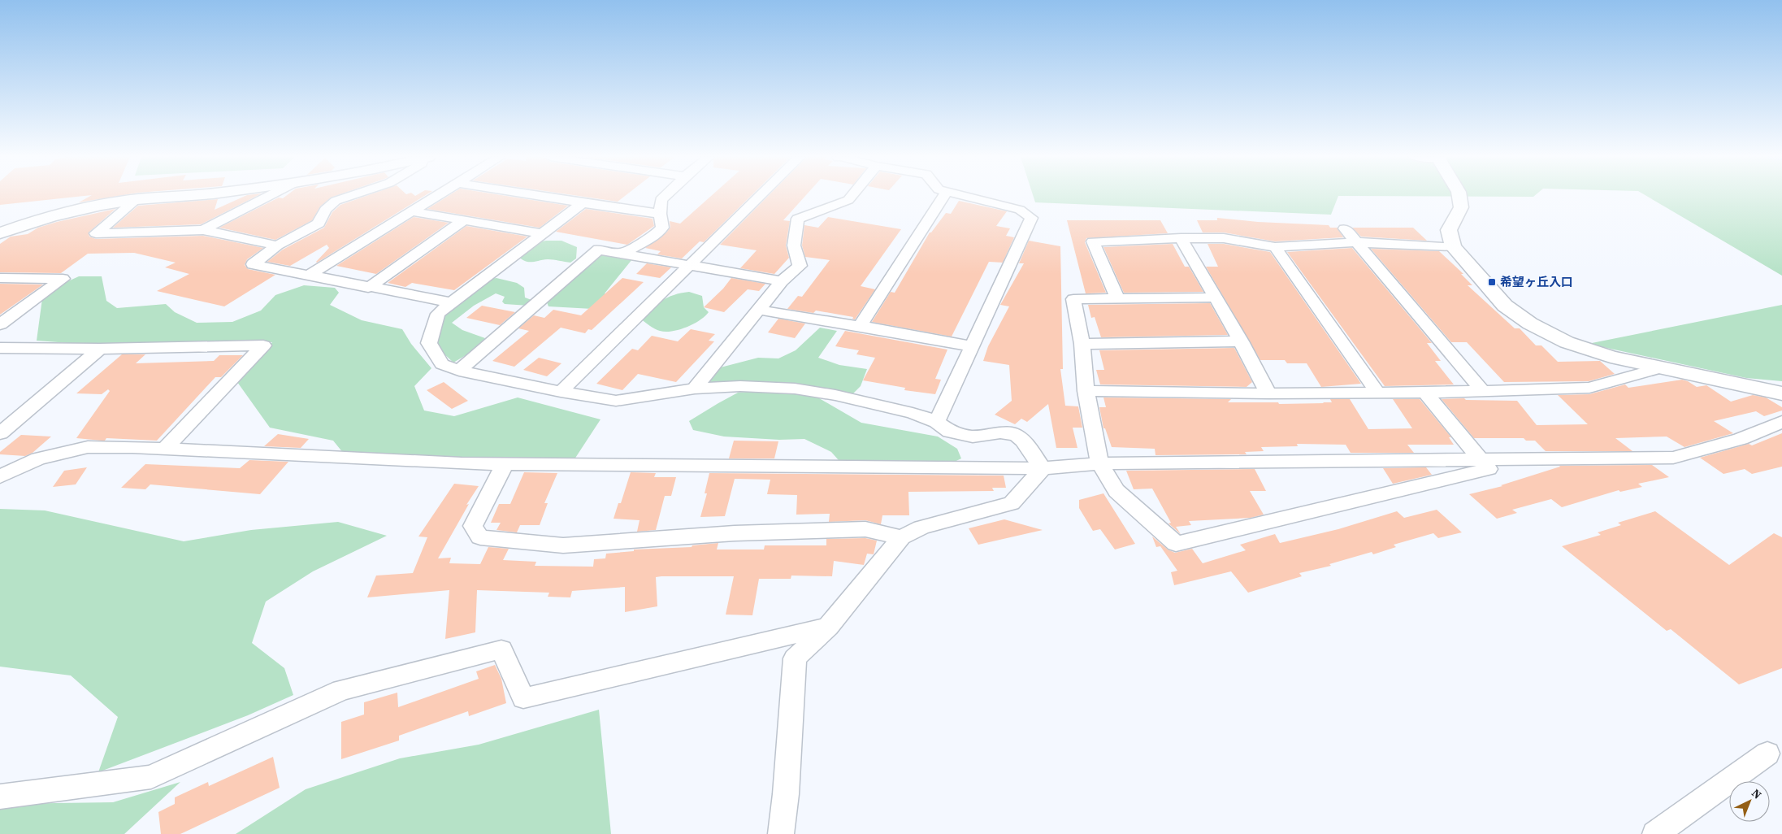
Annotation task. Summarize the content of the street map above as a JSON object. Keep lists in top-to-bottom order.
{
  "places": {
    "transit": ["希望ヶ丘入口"]
  },
  "north": "top right"
}
